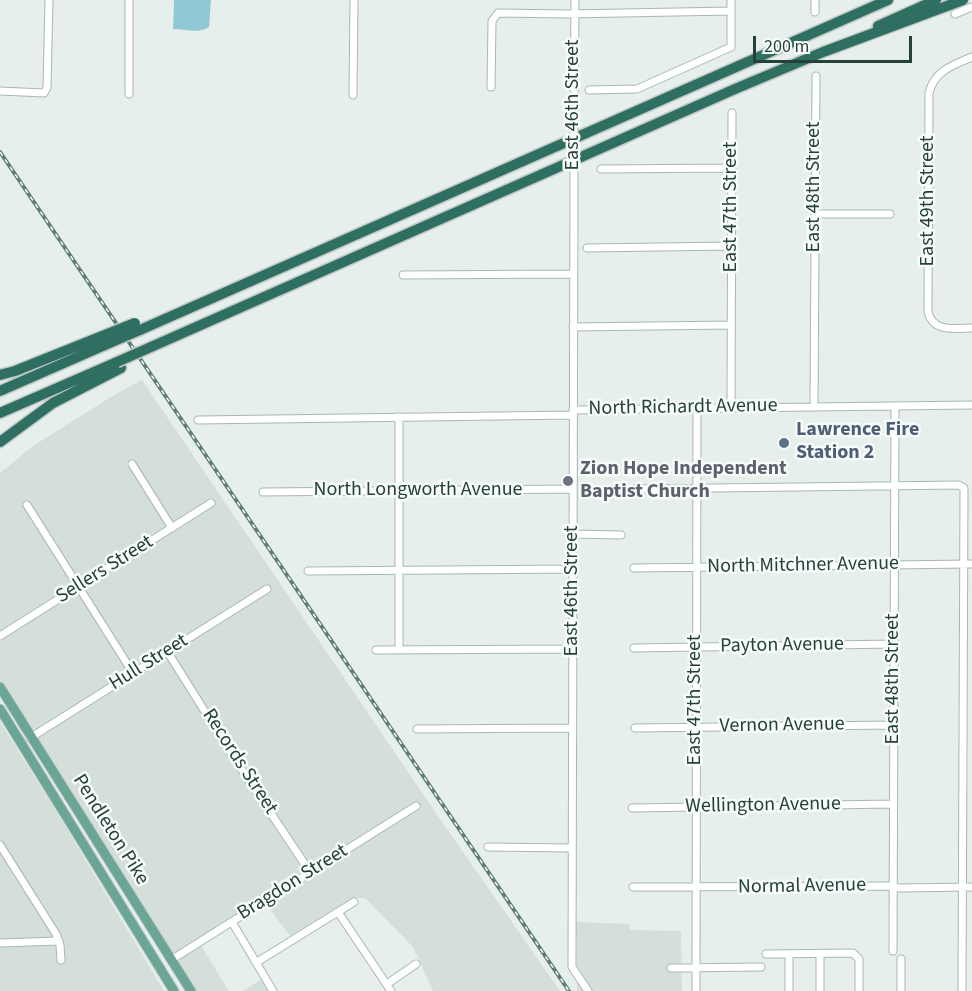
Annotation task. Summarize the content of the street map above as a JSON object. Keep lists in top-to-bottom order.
{
  "streets": {
    "main road": ["Pendleton Pike"],
    "street": [
      "East 46th Street",
      "East 48th Street",
      "East 49th Street",
      "East 47th Street",
      "North Richardt Avenue",
      "North Longworth Avenue",
      "North Mitchner Avenue",
      "Sellers Street",
      "Payton Avenue",
      "Hull Street",
      "Vernon Avenue",
      "Records Street",
      "Wellington Avenue",
      "Bragdon Street",
      "Normal Avenue"
    ]
  },
  "crossings": [
    ["East 46th Street", "North Richardt Avenue"],
    ["East 46th Street", "North Longworth Avenue"],
    ["East 48th Street", "North Richardt Avenue"],
    ["East 48th Street", "North Mitchner Avenue"],
    ["East 48th Street", "Payton Avenue"],
    ["East 48th Street", "Vernon Avenue"],
    ["East 48th Street", "Wellington Avenue"],
    ["East 48th Street", "Normal Avenue"],
    ["East 47th Street", "North Richardt Avenue"],
    ["East 47th Street", "North Mitchner Avenue"],
    ["East 47th Street", "Payton Avenue"],
    ["East 47th Street", "Vernon Avenue"],
    ["East 47th Street", "Wellington Avenue"],
    ["East 47th Street", "Normal Avenue"],
    ["Hull Street", "Records Street"],
    ["Hull Street", "Pendleton Pike"],
    ["Records Street", "Bragdon Street"],
    ["Pendleton Pike", "Bragdon Street"]
  ],
  "places": ["Lawrence Fire Station 2", "Zion Hope Independent Baptist Church"],
  "scale_bar": "200 m"
}
